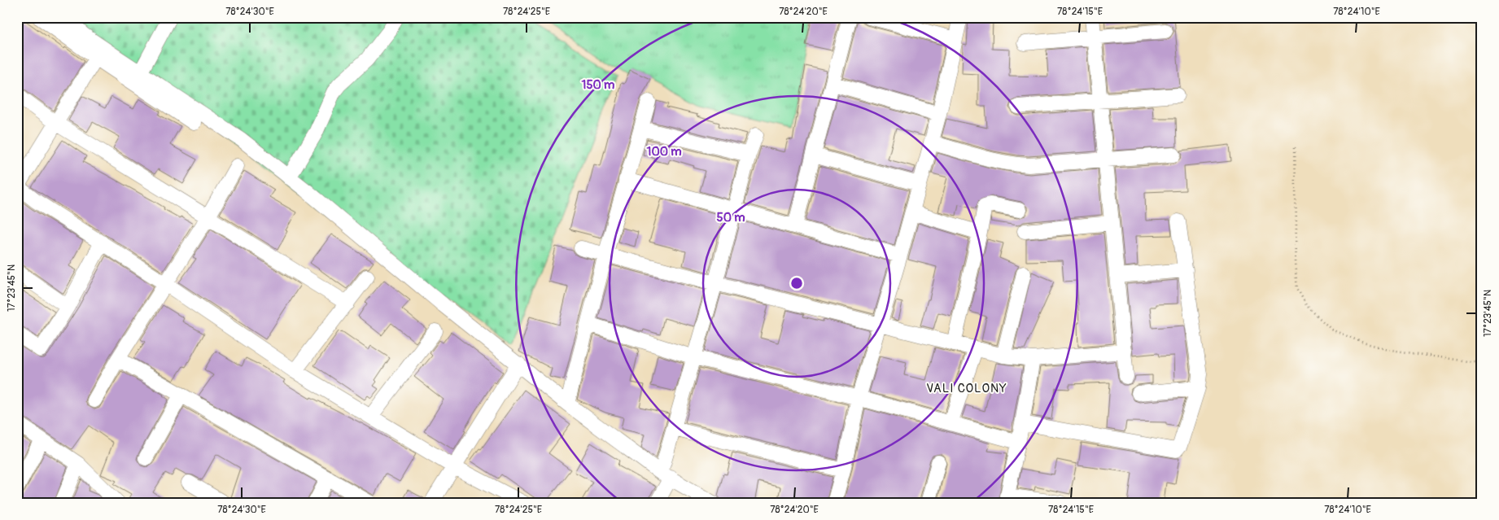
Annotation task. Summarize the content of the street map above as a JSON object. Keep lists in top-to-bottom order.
{
  "districts": ["VALI COLONY"],
  "coordinates": [
    "78°24'30\"E",
    "78°24'25\"E",
    "78°24'20\"E",
    "78°24'15\"E",
    "78°24'10\"E",
    "17°23'45\"N"
  ],
  "rings": ["150 m", "100 m", "50 m"]
}
